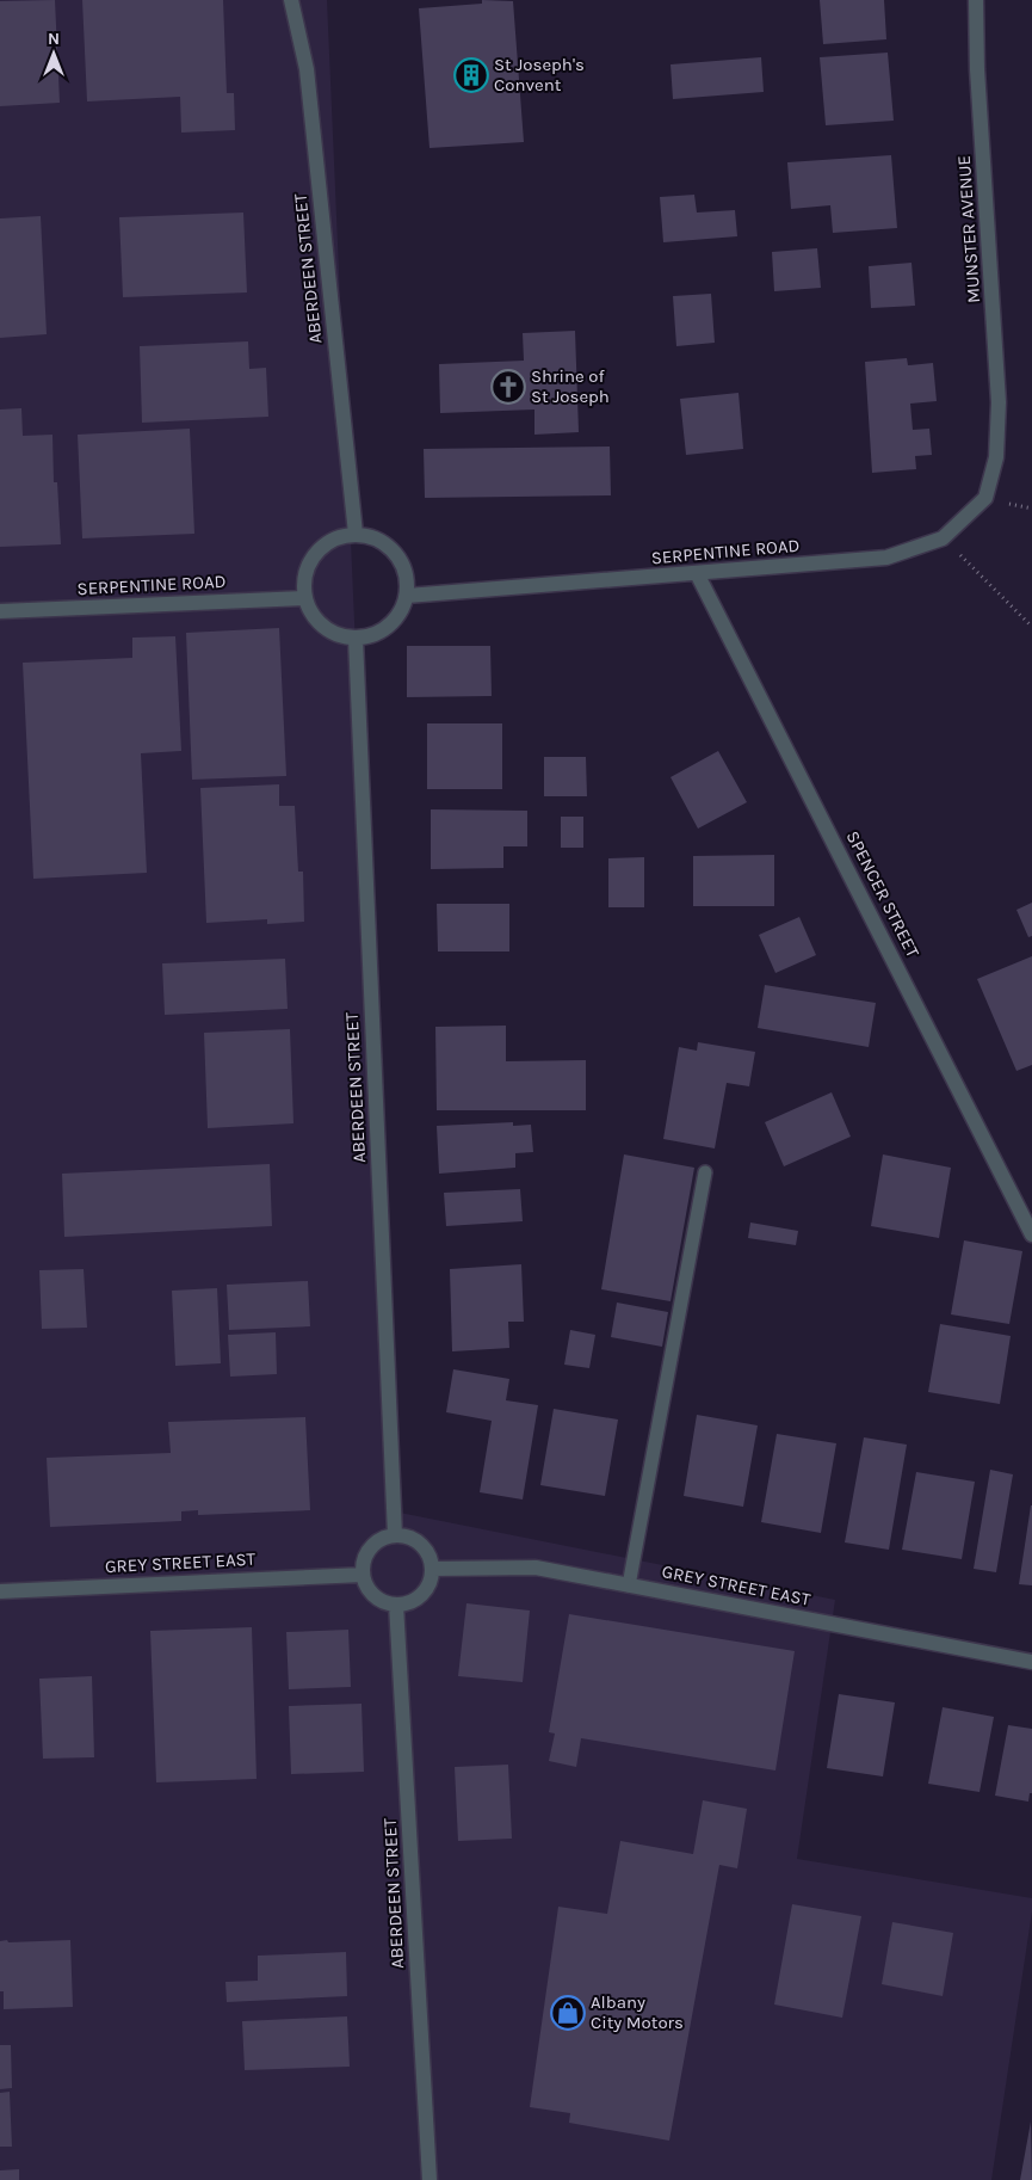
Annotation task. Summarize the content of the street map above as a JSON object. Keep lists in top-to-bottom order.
{
  "streets": {
    "street": [
      "MUNSTER AVENUE",
      "ABERDEEN STREET",
      "SERPENTINE ROAD",
      "SPENCER STREET",
      "GREY STREET EAST"
    ]
  },
  "crossings": [
    ["MUNSTER AVENUE", "SERPENTINE ROAD"],
    ["ABERDEEN STREET", "SERPENTINE ROAD"],
    ["ABERDEEN STREET", "GREY STREET EAST"],
    ["SERPENTINE ROAD", "SPENCER STREET"]
  ],
  "places": {
    "building": ["St Joseph's Convent"],
    "church": ["Shrine of St Joseph"],
    "shop": ["Albany City Motors"]
  },
  "north": "top"
}
